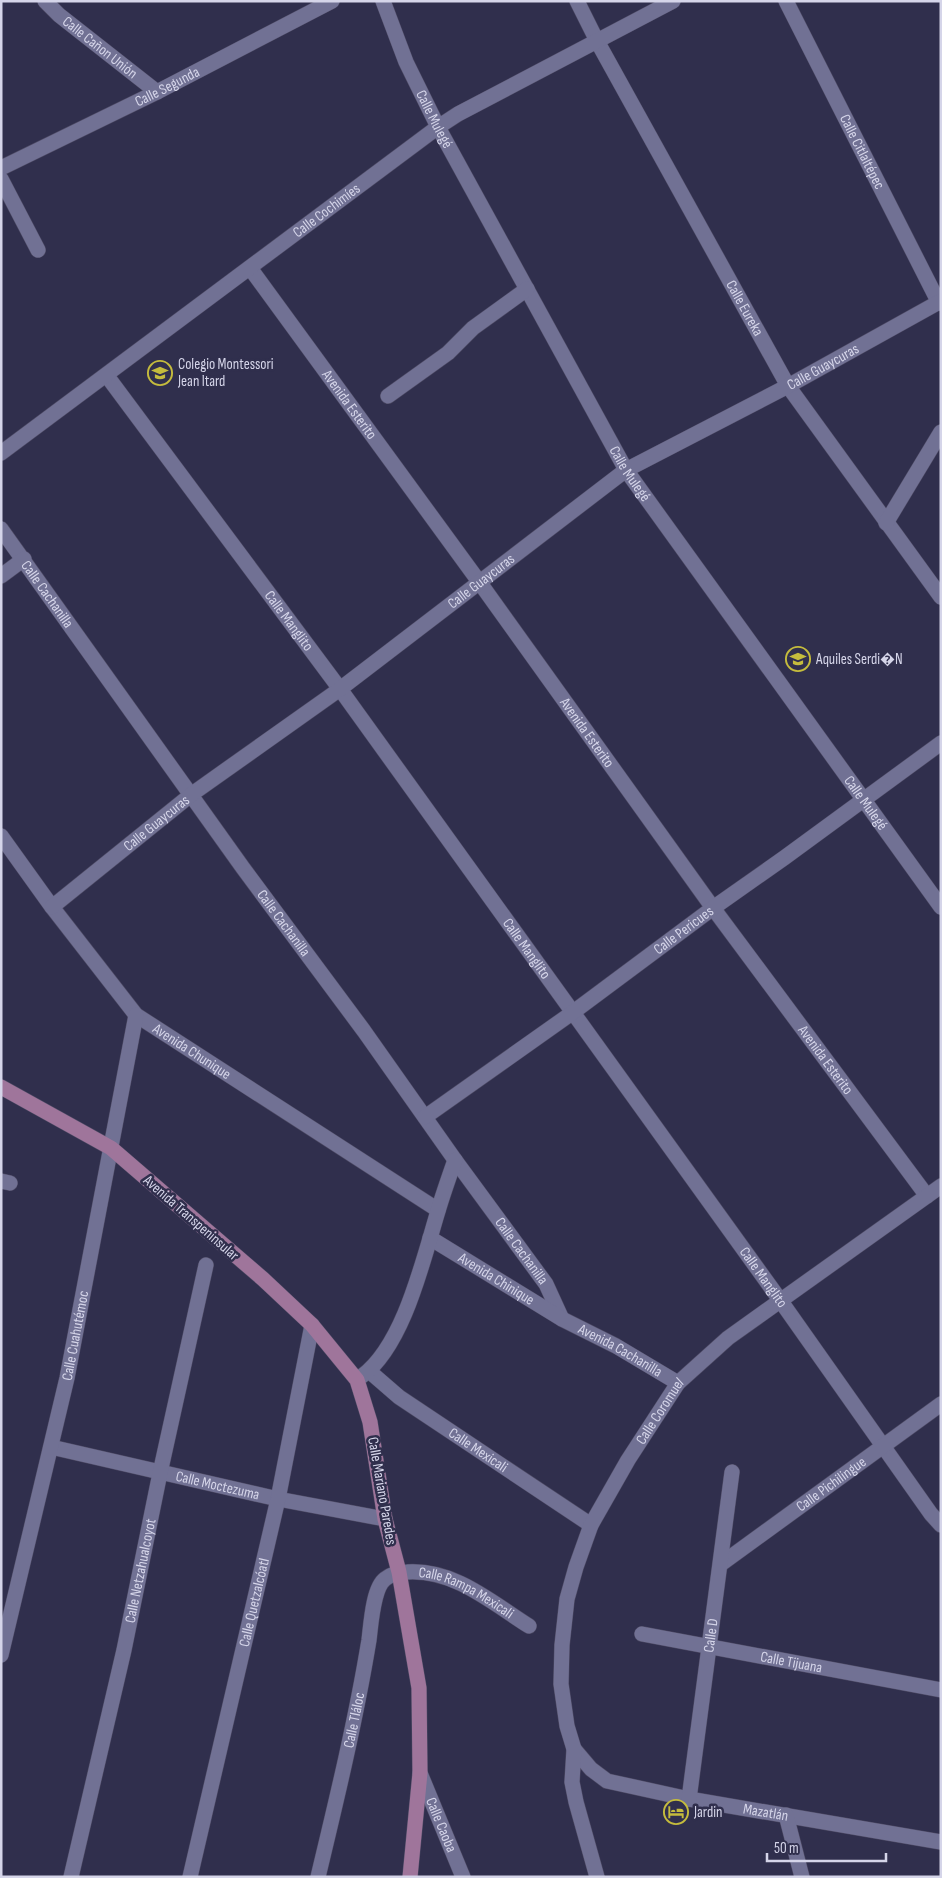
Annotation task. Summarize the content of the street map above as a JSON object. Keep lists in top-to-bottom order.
{
  "streets": {
    "main road": ["Avenida Transpeninsular", "Calle Mariano Paredes"],
    "street": [
      "Calle Cañon Unión",
      "Calle Segunda",
      "Calle Mulegé",
      "Calle Citlaltépec",
      "Calle Cochimíes",
      "Calle Eureka",
      "Calle Guaycuras",
      "Avenida Esterito",
      "Calle Cachanilla",
      "Calle Manglito",
      "Calle Pericues",
      "Avenida Chunique",
      "Avenida Chinique",
      "Calle Cuahutémoc",
      "Avenida Cachanilla",
      "Calle Coromuel",
      "Calle Mexicali",
      "Calle Pichilingue",
      "Calle Moctezuma",
      "Calle Netzahualcoyot",
      "Calle Rampa Mexicali",
      "Calle Quetzalcóatl",
      "Calle D",
      "Calle Tijuana",
      "Calle Tláloc",
      "Mazatlán",
      "Calle Caoba"
    ]
  },
  "crossings": [
    ["Calle Cañon Unión", "Calle Segunda"],
    ["Calle Mulegé", "Calle Cochimíes"],
    ["Calle Mulegé", "Calle Guaycuras"],
    ["Calle Mulegé", "Calle Pericues"],
    ["Calle Citlaltépec", "Calle Guaycuras"],
    ["Calle Cochimíes", "Calle Eureka"],
    ["Calle Cochimíes", "Avenida Esterito"],
    ["Calle Cochimíes", "Calle Manglito"],
    ["Calle Eureka", "Calle Guaycuras"],
    ["Calle Guaycuras", "Avenida Esterito"],
    ["Calle Guaycuras", "Calle Cachanilla"],
    ["Calle Guaycuras", "Calle Manglito"],
    ["Calle Guaycuras", "Avenida Chunique"],
    ["Avenida Esterito", "Calle Pericues"],
    ["Avenida Esterito", "Calle Coromuel"],
    ["Calle Cachanilla", "Calle Pericues"],
    ["Calle Cachanilla", "Avenida Chinique"],
    ["Calle Cachanilla", "Avenida Cachanilla"],
    ["Calle Manglito", "Calle Pericues"],
    ["Calle Manglito", "Calle Coromuel"],
    ["Calle Manglito", "Calle Pichilingue"],
    ["Avenida Chunique", "Calle Cuahutémoc"],
    ["Avenida Transpeninsular", "Calle Cuahutémoc"],
    ["Avenida Transpeninsular", "Calle Mexicali"],
    ["Avenida Transpeninsular", "Calle Mariano Paredes"],
    ["Avenida Transpeninsular", "Calle Quetzalcóatl"],
    ["Avenida Chinique", "Avenida Cachanilla"],
    ["Calle Cuahutémoc", "Calle Moctezuma"],
    ["Avenida Cachanilla", "Calle Coromuel"],
    ["Calle Coromuel", "Calle Mexicali"],
    ["Calle Coromuel", "Mazatlán"],
    ["Calle Mexicali", "Calle Mariano Paredes"],
    ["Calle Pichilingue", "Calle D"],
    ["Calle Moctezuma", "Calle Mariano Paredes"],
    ["Calle Moctezuma", "Calle Netzahualcoyot"],
    ["Calle Moctezuma", "Calle Quetzalcóatl"],
    ["Calle Mariano Paredes", "Calle Rampa Mexicali"],
    ["Calle Mariano Paredes", "Calle Tláloc"],
    ["Calle Mariano Paredes", "Calle Caoba"],
    ["Calle Rampa Mexicali", "Calle Tláloc"],
    ["Calle D", "Calle Tijuana"],
    ["Calle D", "Mazatlán"]
  ],
  "places": {
    "school or university": ["Colegio Montessori Jean Itard", "Aquiles Serdi�N"],
    "hotel": ["Jardin"]
  },
  "scale_bar": "50 m"
}
